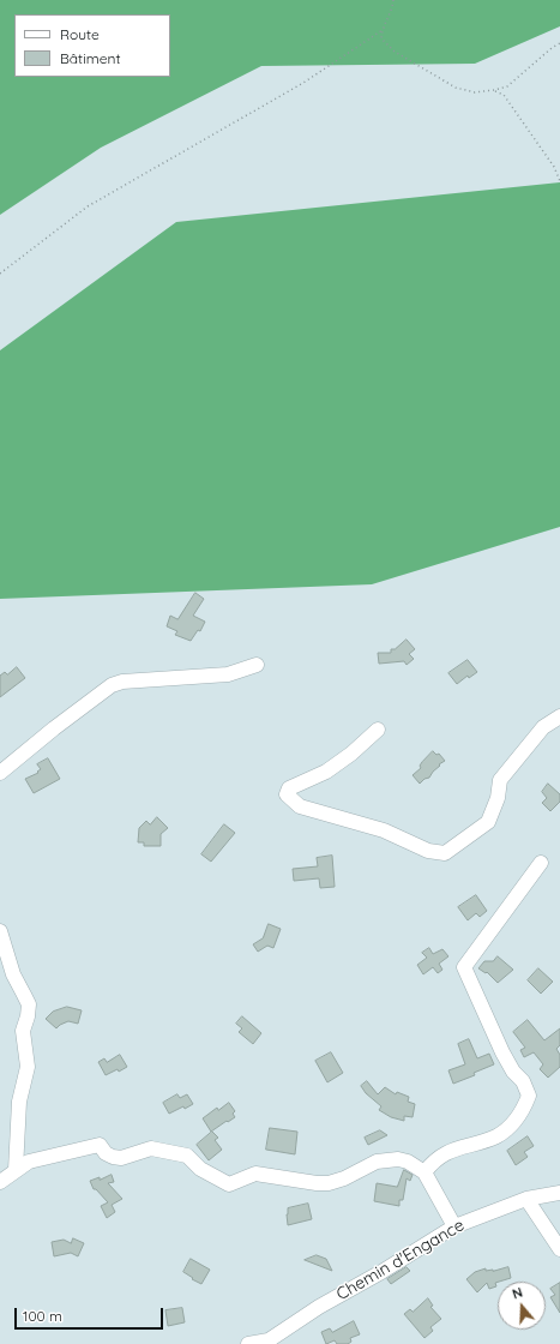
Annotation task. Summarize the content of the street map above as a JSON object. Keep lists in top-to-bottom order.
{
  "streets": {
    "street": ["Chemin d'Engance"]
  },
  "legend": ["Route", "Bâtiment"],
  "scale_bar": "100 m",
  "north": "top"
}
